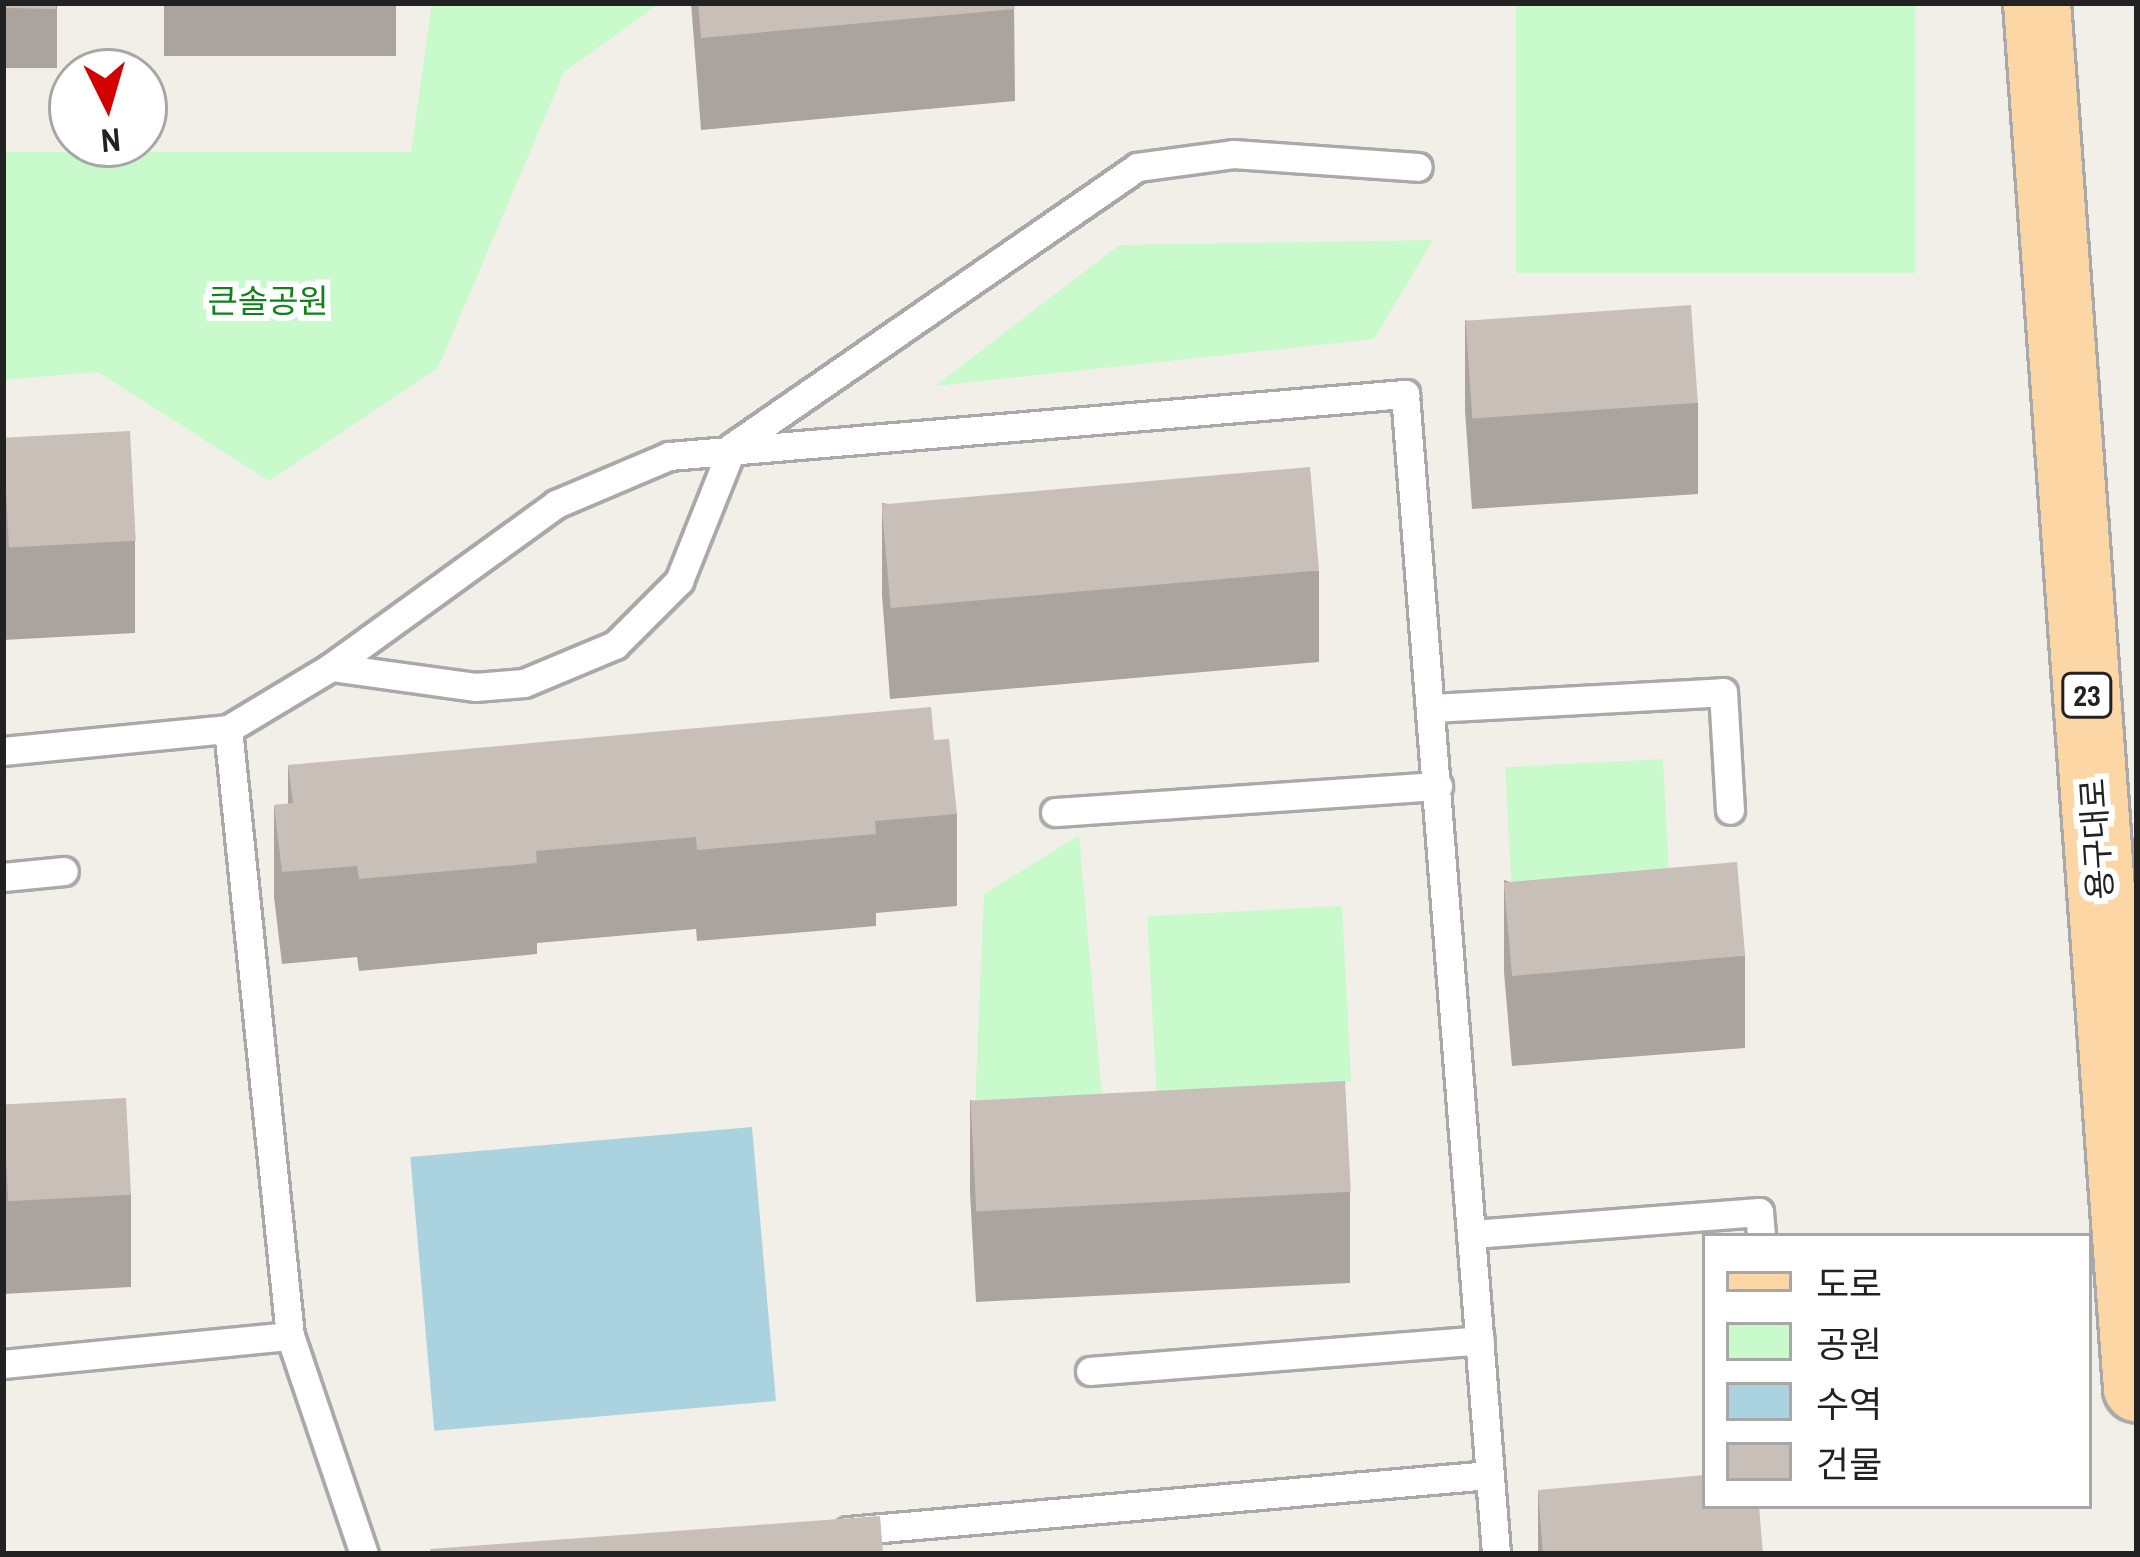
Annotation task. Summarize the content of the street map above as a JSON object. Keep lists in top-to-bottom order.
{
  "streets": {
    "main road": ["23", "용구대로"]
  },
  "parks": ["큰솔공원"],
  "legend": [
    "도로",
    "공원",
    "수역",
    "건물"
  ],
  "north": "bottom"
}
